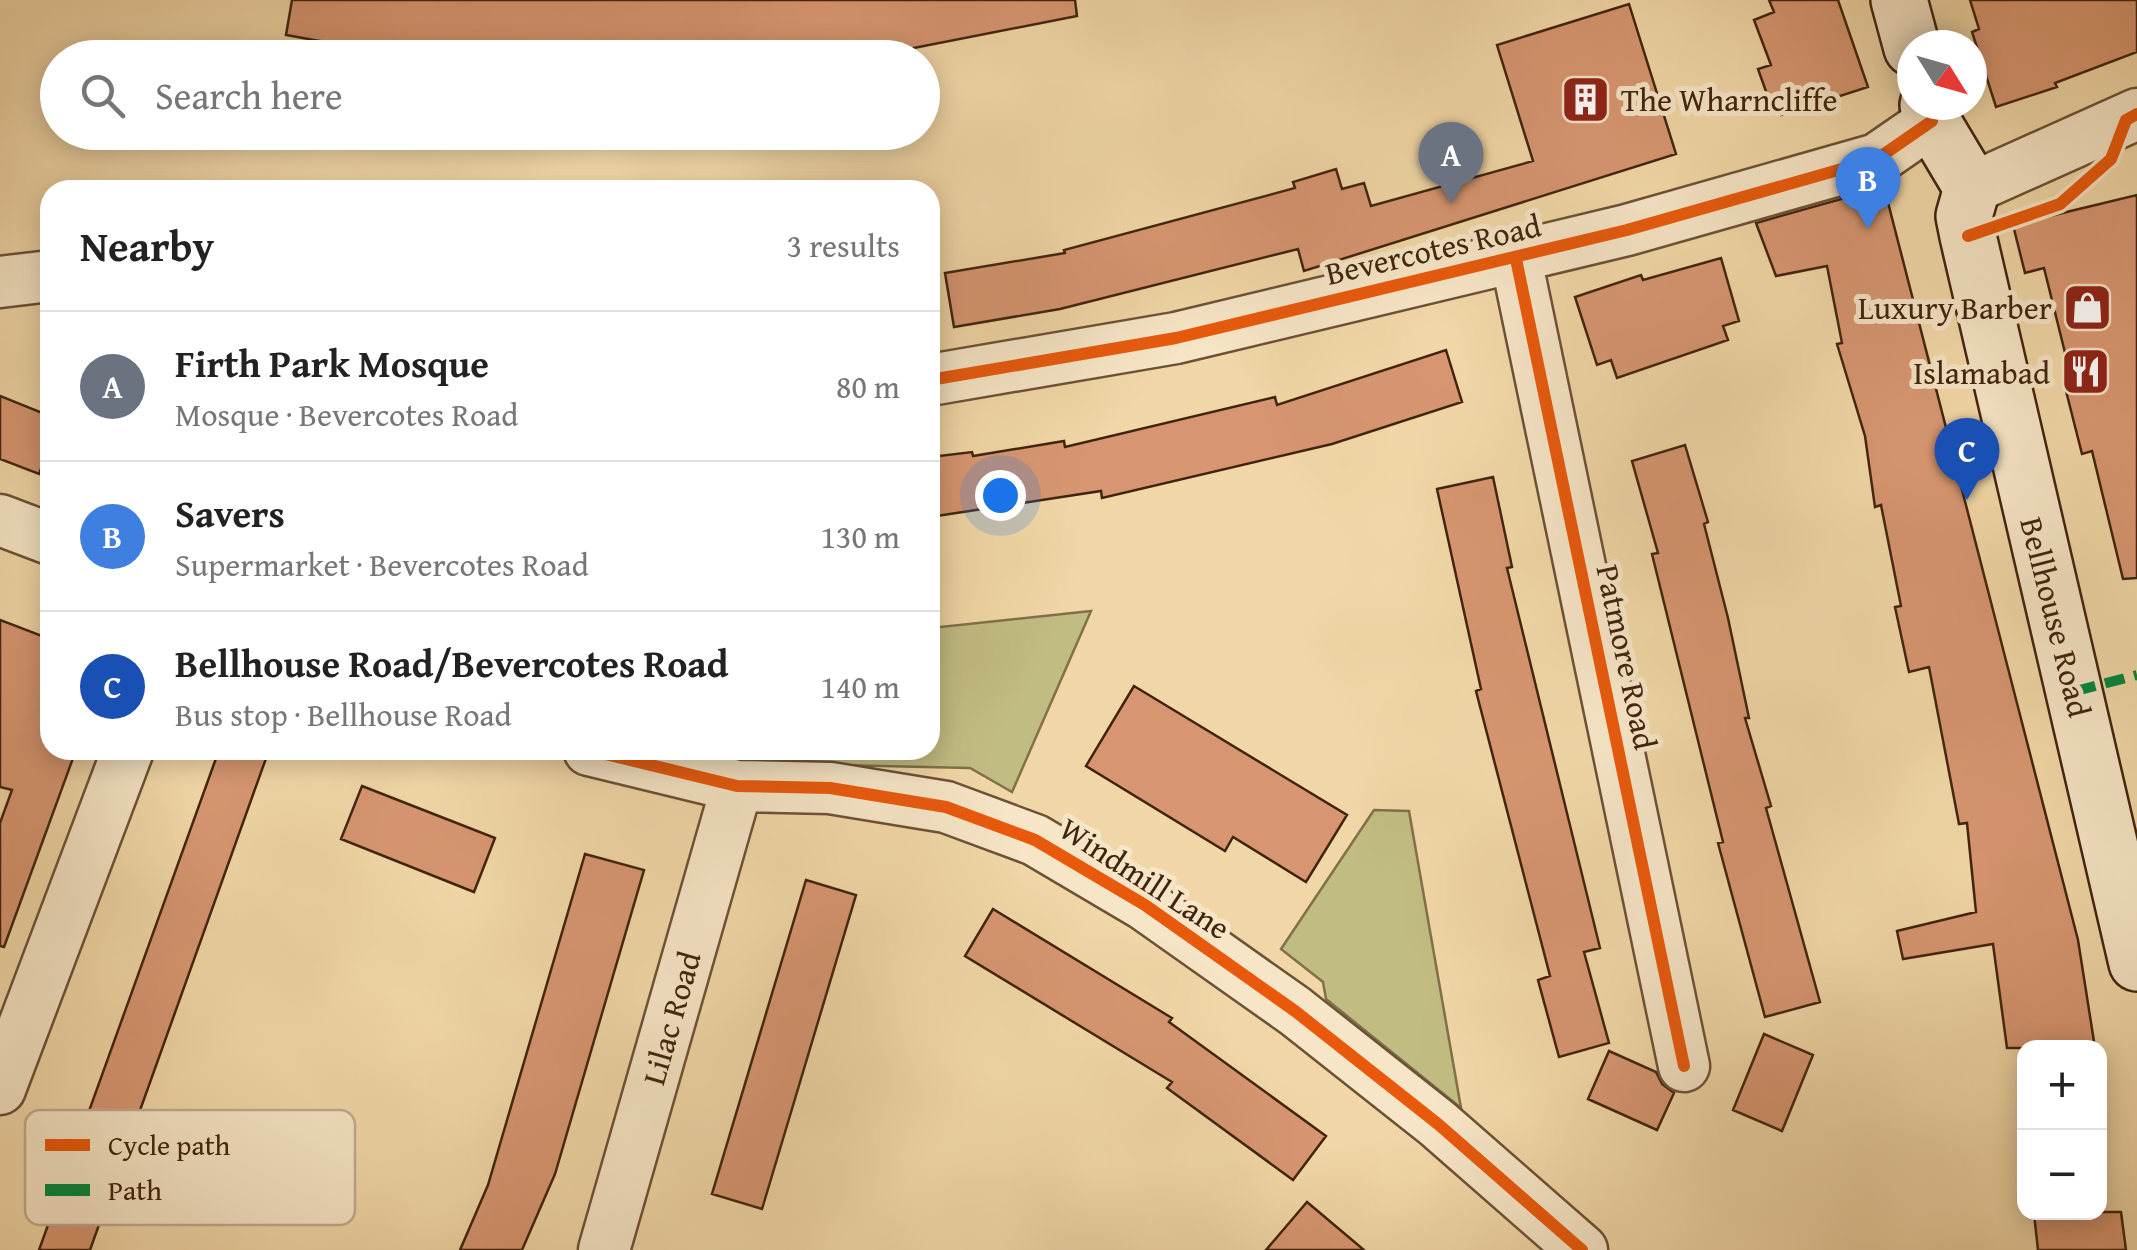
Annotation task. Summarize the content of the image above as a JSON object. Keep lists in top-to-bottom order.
{
  "streets": {
    "main road": ["Bellhouse Road"],
    "street": [
      "Bevercotes Road",
      "Patmore Road",
      "Windmill Lane",
      "Lilac Road"
    ]
  },
  "crossings": [
    ["Bevercotes Road", "Patmore Road"],
    ["Windmill Lane", "Lilac Road"]
  ],
  "places": {
    "building": ["The Wharncliffe"],
    "shop": ["Luxury Barber"],
    "restaurant": ["Islamabad"]
  },
  "legend": ["Cycle path", "Path"],
  "north": "bottom right",
  "page": {
    "search": "Search here",
    "pins": ["A", "B", "C"],
    "heading": ["Nearby", "3 results"],
    "list": [
      {
        "mark": "A",
        "name": "Firth Park Mosque",
        "note": "Mosque · Bevercotes Road",
        "value": "80 m"
      },
      {
        "mark": "B",
        "name": "Savers",
        "note": "Supermarket · Bevercotes Road",
        "value": "130 m"
      },
      {
        "mark": "C",
        "name": "Bellhouse Road/Bevercotes Road",
        "note": "Bus stop · Bellhouse Road",
        "value": "140 m"
      }
    ],
    "map_buttons": ["+", "−"]
  }
}
